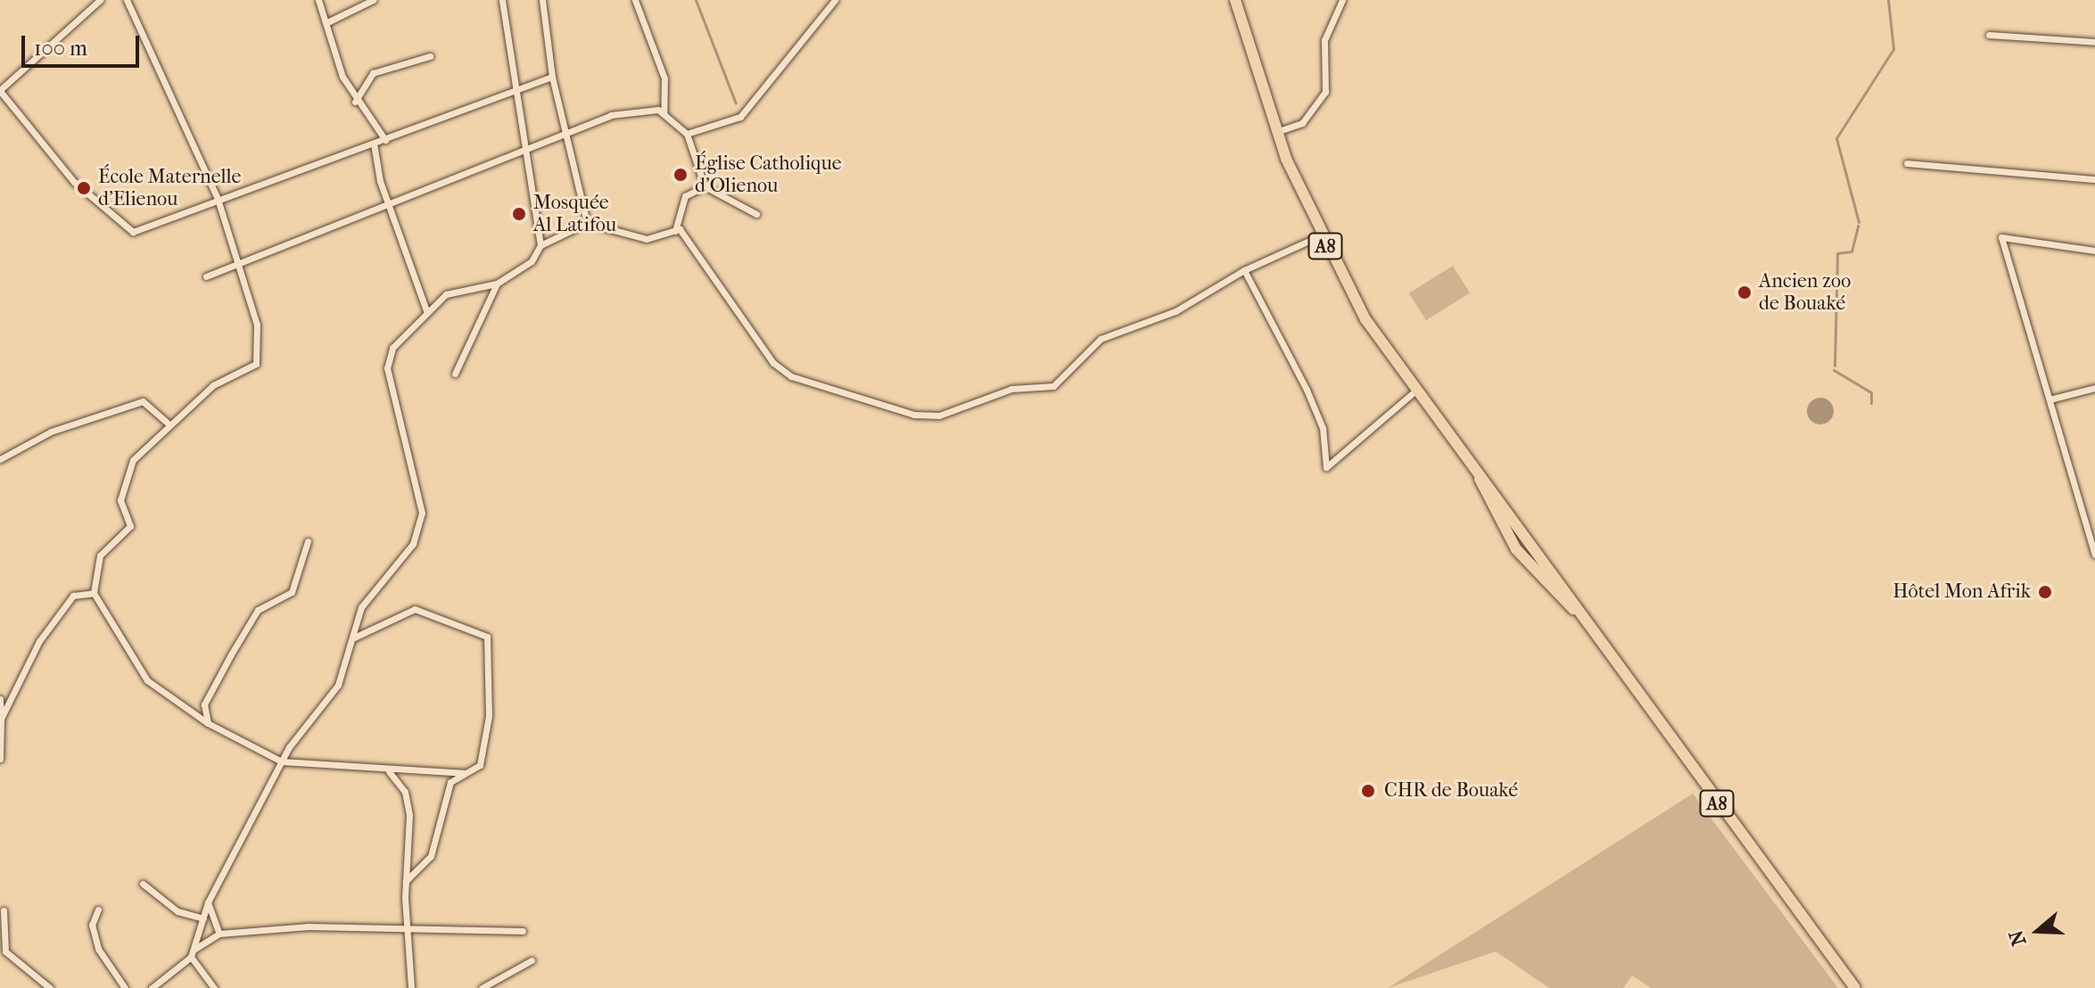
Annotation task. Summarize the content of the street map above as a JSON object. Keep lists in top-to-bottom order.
{
  "streets": {
    "main road": ["A8"]
  },
  "places": [
    "Église Catholique d'Olienou",
    "École Maternelle d'Elienou",
    "Mosquée Al Latifou",
    "Ancien zoo de Bouaké",
    "Hôtel Mon Afrik",
    "CHR de Bouaké"
  ],
  "scale_bar": "100 m",
  "north": "left"
}
